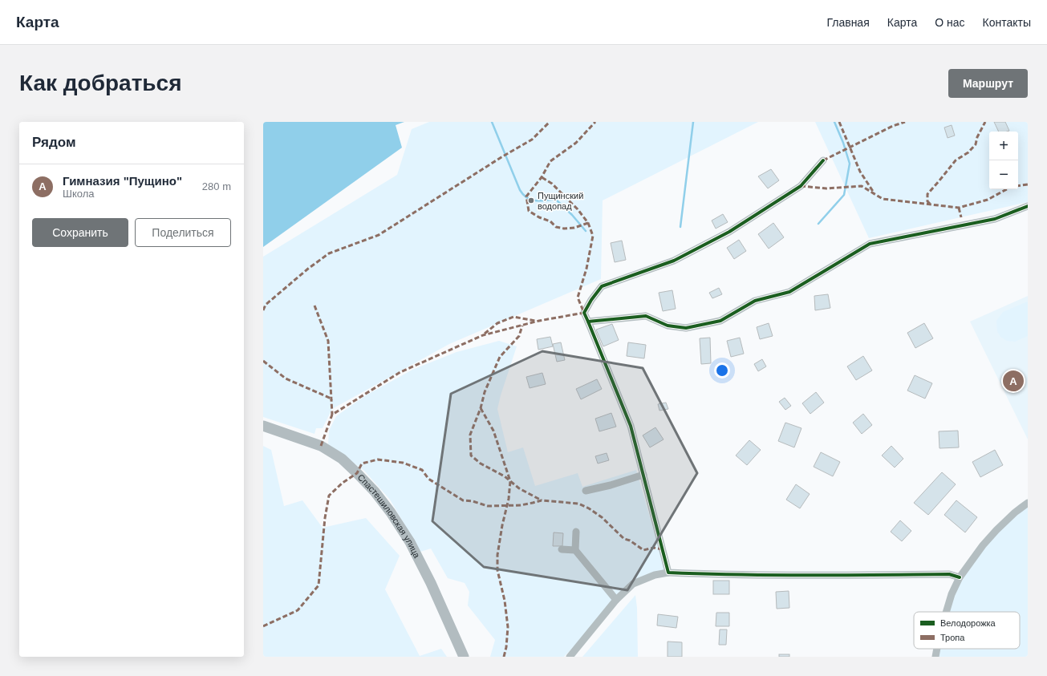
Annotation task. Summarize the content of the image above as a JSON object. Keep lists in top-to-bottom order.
{
  "streets": {
    "street": ["Спастешиловская улица"]
  },
  "places": ["Пущинский водопад"],
  "legend": ["Велодорожка", "Тропа"],
  "page": {
    "header": "Карта",
    "nav": [
      "Главная",
      "Карта",
      "О нас",
      "Контакты"
    ],
    "buttons": [
      "Маршрут",
      ["Сохранить", "Поделиться"]
    ],
    "title": "Как добраться",
    "heading": "Рядом",
    "map_buttons": ["+", "−"],
    "list": [
      {
        "mark": "A",
        "name": "Гимназия \"Пущино\"",
        "note": "Школа",
        "value": "280 m"
      }
    ],
    "pins": "A"
  }
}
